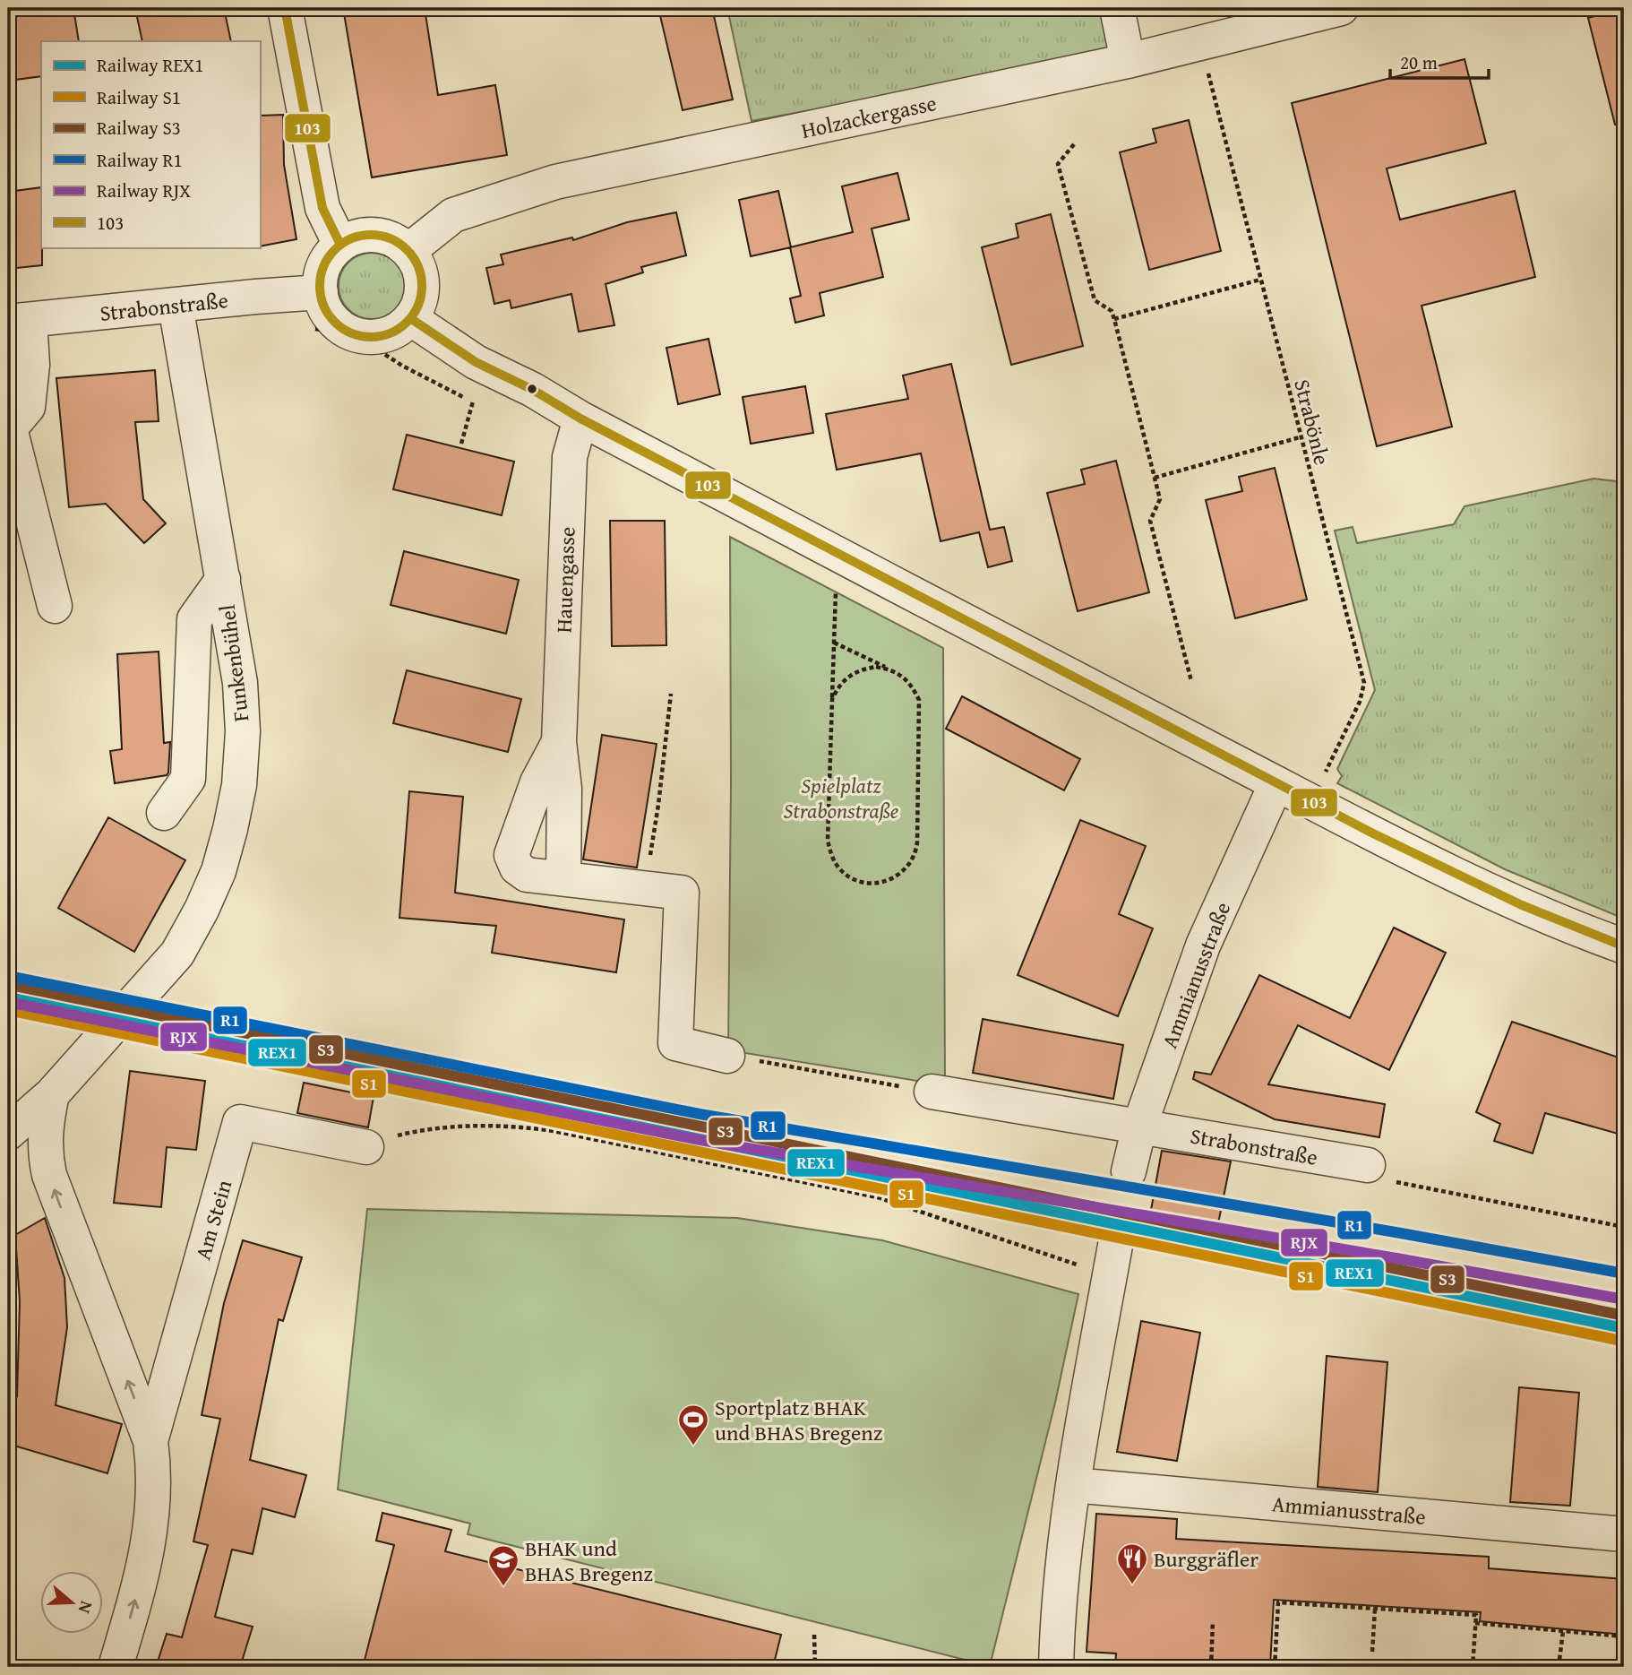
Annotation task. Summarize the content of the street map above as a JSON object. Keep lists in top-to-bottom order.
{
  "streets": {
    "street": [
      "Holzackergasse",
      "Strabonstraße",
      "Hauengasse",
      "Funkenbühel",
      "Ammianusstraße",
      "Am Stein"
    ],
    "path": ["Strabönle"]
  },
  "crossings": [
    ["Holzackergasse", "Strabonstraße"],
    ["Holzackergasse", "Strabönle"],
    ["Strabonstraße", "Funkenbühel"],
    ["Strabonstraße", "Ammianusstraße"],
    ["Funkenbühel", "Am Stein"]
  ],
  "one_way": ["Am Stein"],
  "parks": ["Spielplatz Strabonstraße"],
  "places": {
    "sports": ["Sportplatz BHAK und BHAS Bregenz"],
    "restaurant": ["Burggräfler"],
    "school or university": ["BHAK und BHAS Bregenz"]
  },
  "lines": [
    "transit line 103",
    "rail line R1",
    "rail line S3",
    "rail line REX1",
    "rail line RJX",
    "rail line S1"
  ],
  "legend": [
    "Railway REX1",
    "Railway S1",
    "Railway S3",
    "Railway R1",
    "Railway RJX",
    "103"
  ],
  "scale_bar": "20 m",
  "north": "right"
}
